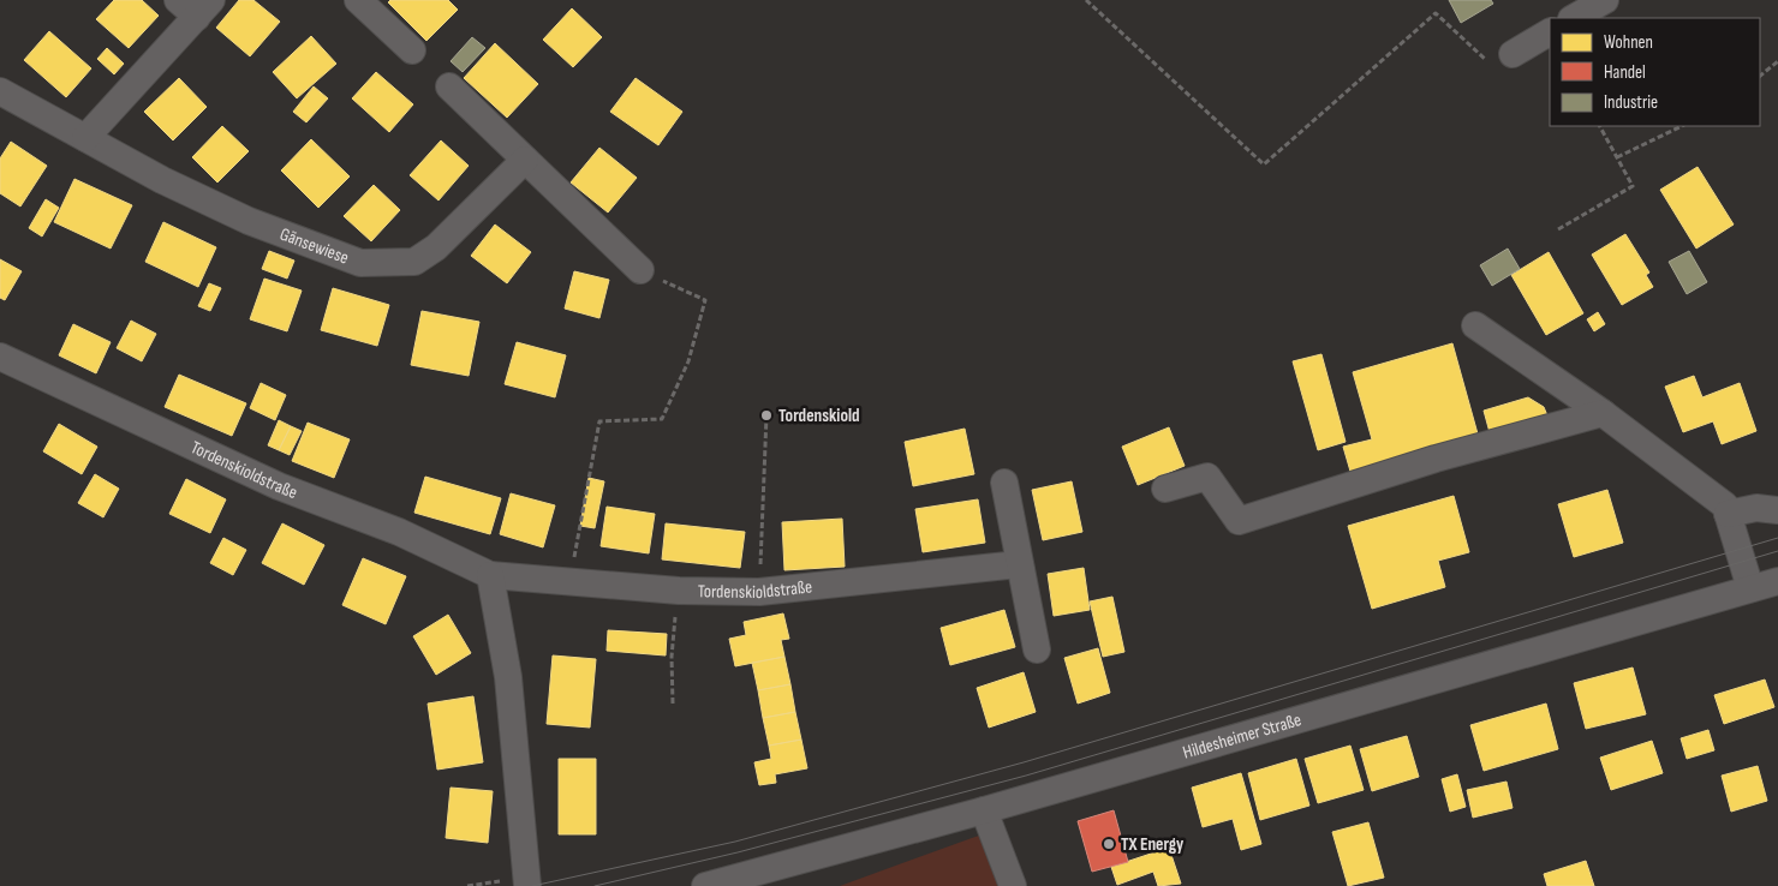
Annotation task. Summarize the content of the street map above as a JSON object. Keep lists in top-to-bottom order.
{
  "streets": {
    "street": ["Gänsewiese", "Tordenskioldstraße", "Hildesheimer Straße"]
  },
  "places": ["Tordenskiold", "TX Energy"],
  "legend": ["Wohnen", "Handel", "Industrie"]
}
